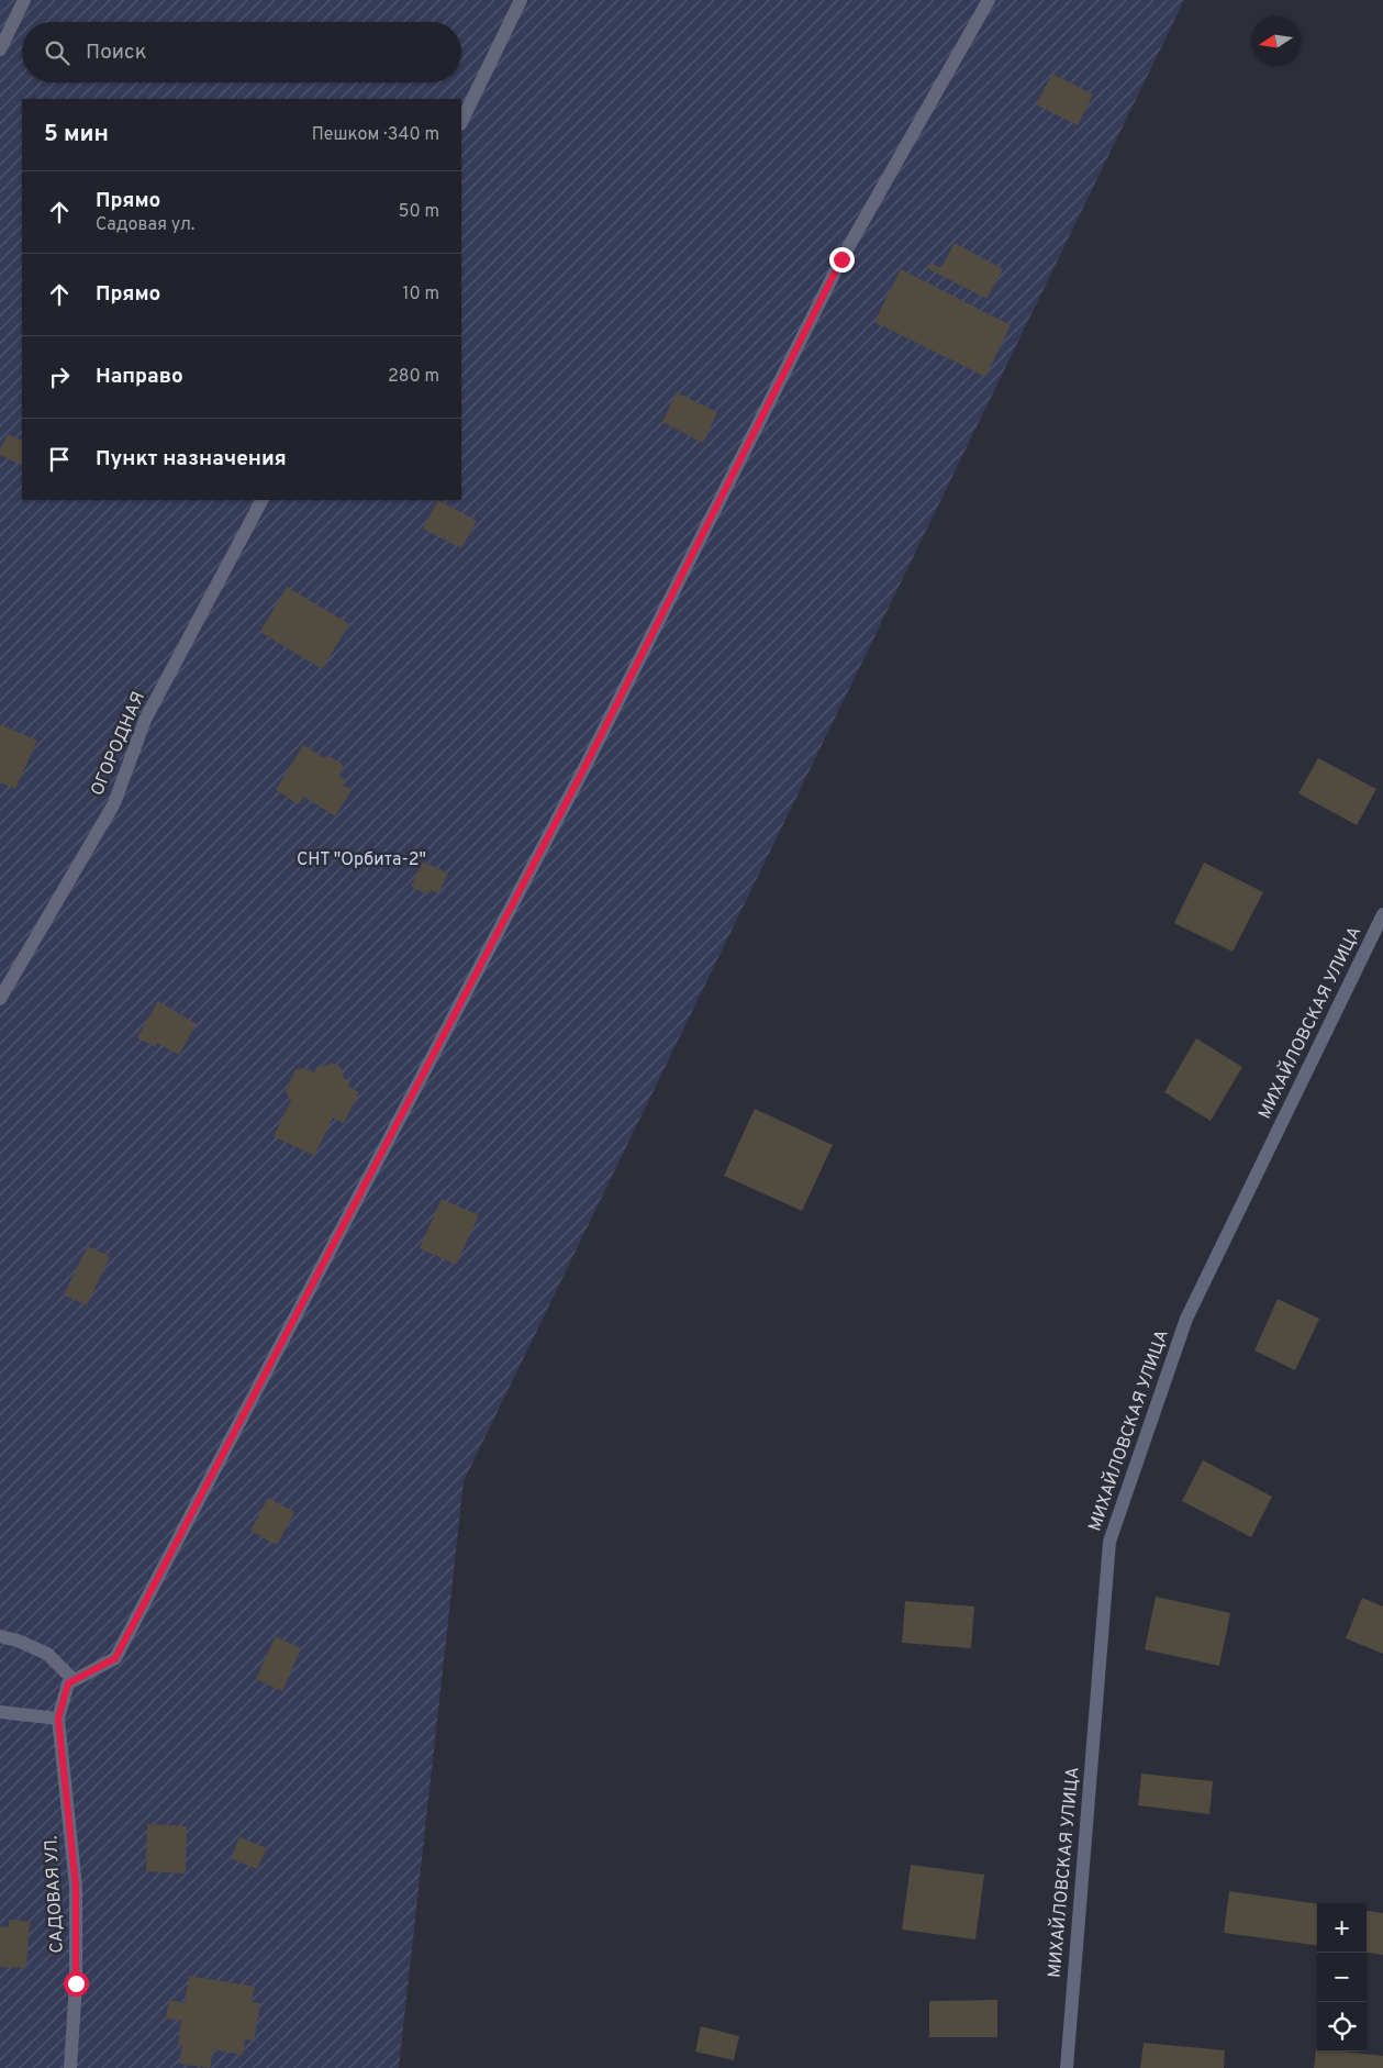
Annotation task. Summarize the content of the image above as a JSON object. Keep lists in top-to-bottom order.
{
  "streets": {
    "street": ["ОГОРОДНАЯ", "МИХАЙЛОВСКАЯ УЛИЦА", "САДОВАЯ УЛ."]
  },
  "parks": ["СНТ \"Орбита-2\""],
  "north": "left",
  "page": {
    "search": "Поиск",
    "heading": ["5 мин", "Пешком · 340 m"],
    "list": [
      ["Прямо", "Садовая ул.", "50 m"],
      ["Прямо", "10 m"],
      ["Направо", "280 m"],
      "Пункт назначения"
    ],
    "map_buttons": ["+", "−"]
  }
}
